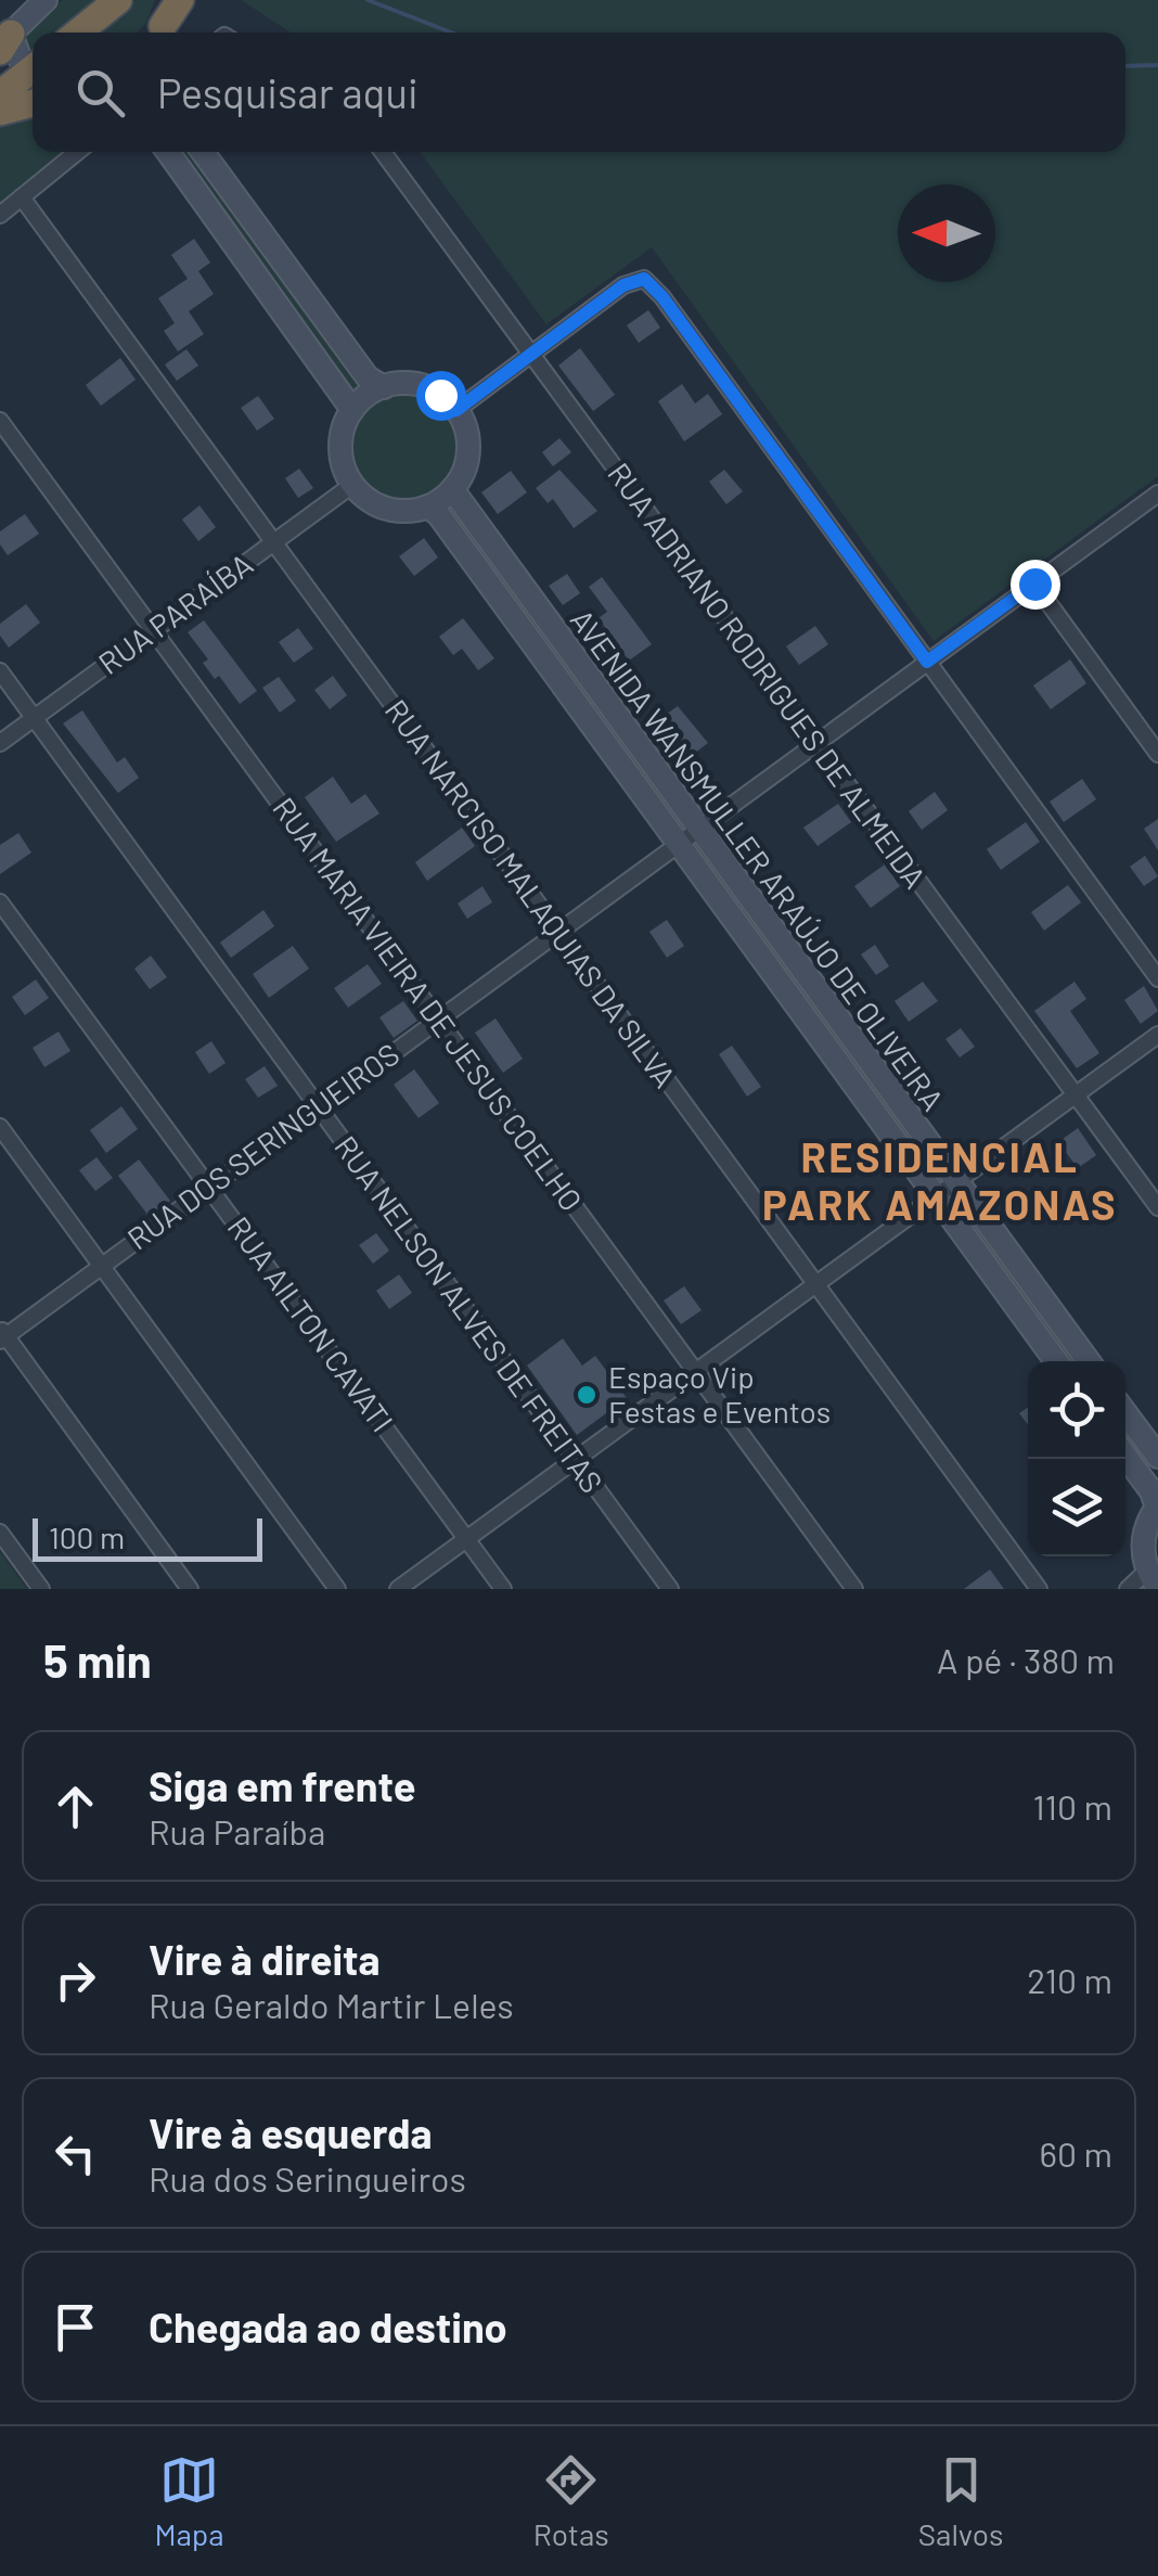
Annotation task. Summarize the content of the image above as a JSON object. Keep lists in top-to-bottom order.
{
  "streets": {
    "street": [
      "RUA PARAÍBA",
      "RUA ADRIANO RODRIGUES DE ALMEIDA",
      "AVENIDA WANSMULLER ARAÚJO DE OLIVEIRA",
      "RUA NARCISO MALAQUIAS DA SILVA",
      "RUA MARIA VIEIRA DE JESUS COELHO",
      "RUA DOS SERINGUEIROS",
      "RUA NELSON ALVES DE FREITAS",
      "RUA AILTON CAVATI"
    ]
  },
  "crossings": [
    ["RUA PARAÍBA", "AVENIDA WANSMULLER ARAÚJO DE OLIVEIRA"],
    ["RUA PARAÍBA", "RUA NARCISO MALAQUIAS DA SILVA"],
    ["RUA PARAÍBA", "RUA MARIA VIEIRA DE JESUS COELHO"],
    ["RUA PARAÍBA", "RUA NELSON ALVES DE FREITAS"],
    ["RUA ADRIANO RODRIGUES DE ALMEIDA", "RUA DOS SERINGUEIROS"],
    ["AVENIDA WANSMULLER ARAÚJO DE OLIVEIRA", "RUA DOS SERINGUEIROS"],
    ["RUA NARCISO MALAQUIAS DA SILVA", "RUA DOS SERINGUEIROS"],
    ["RUA MARIA VIEIRA DE JESUS COELHO", "RUA DOS SERINGUEIROS"],
    ["RUA DOS SERINGUEIROS", "RUA NELSON ALVES DE FREITAS"],
    ["RUA DOS SERINGUEIROS", "RUA AILTON CAVATI"]
  ],
  "districts": ["RESIDENCIAL PARK AMAZONAS"],
  "places": ["Espaço Vip Festas e Eventos"],
  "scale_bar": "100 m",
  "north": "left",
  "page": {
    "search": "Pesquisar aqui",
    "scale": "100 m",
    "heading": ["5 min", "A pé · 380 m"],
    "list": [
      ["Siga em frente", "Rua Paraíba", "110 m"],
      ["Vire à direita", "Rua Geraldo Martir Leles", "210 m"],
      ["Vire à esquerda", "Rua dos Seringueiros", "60 m"],
      "Chegada ao destino"
    ],
    "nav": ["Mapa", "Rotas", "Salvos"]
  }
}
